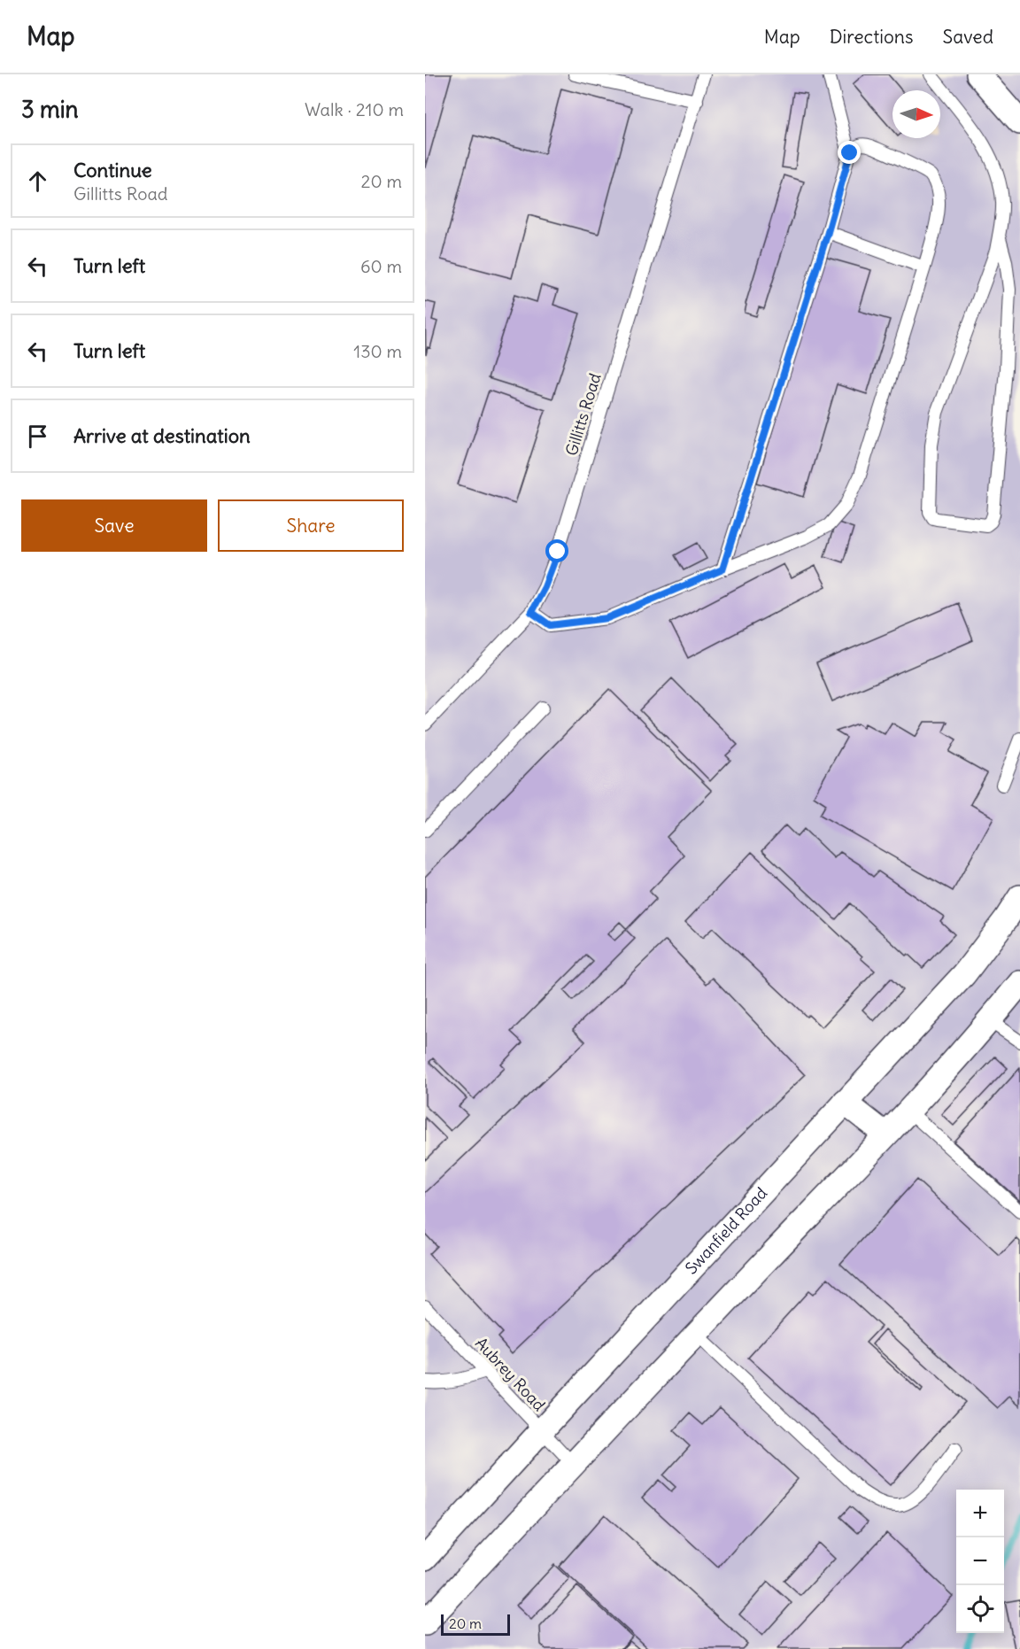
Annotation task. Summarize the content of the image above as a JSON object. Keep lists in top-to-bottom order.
{
  "streets": {
    "street": ["Swanfield Road"],
    "lane": ["Gillitts Road", "Aubrey Road"]
  },
  "crossings": [
    ["Swanfield Road", "Aubrey Road"]
  ],
  "scale_bar": "20 m",
  "north": "right",
  "page": {
    "header": "Map",
    "nav": ["Map", "Directions", "Saved"],
    "heading": ["3 min", "Walk · 210 m"],
    "list": [
      ["Continue", "Gillitts Road", "20 m"],
      ["Turn left", "60 m"],
      ["Turn left", "130 m"],
      "Arrive at destination"
    ],
    "buttons": ["Save", "Share"],
    "map_buttons": ["+", "−"],
    "scale": "20 m"
  }
}
